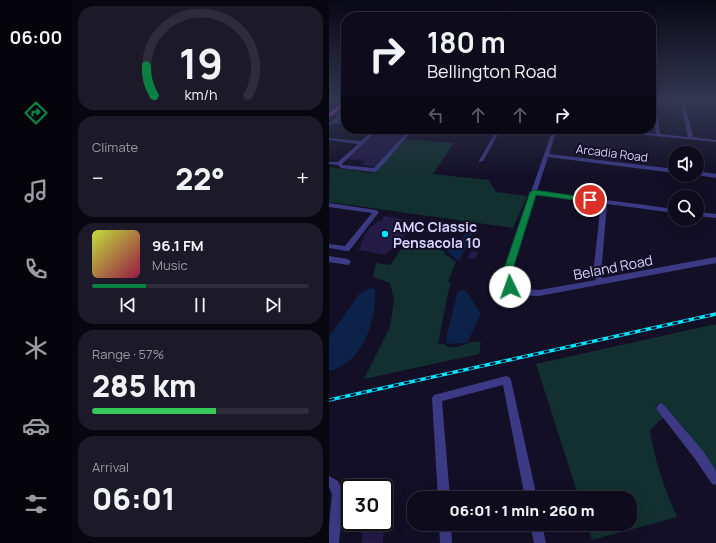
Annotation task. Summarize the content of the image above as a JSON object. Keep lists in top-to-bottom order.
{
  "streets": {
    "street": ["Arcadia Road", "Beland Road"]
  },
  "places": ["AMC Classic Pensacola 10"],
  "page": {
    "tabs": "06:00",
    "turn": ["180 m", "Bellington Road"],
    "tile": [
      "Climate",
      ["Range · 57%", "285 km"],
      ["Arrival", "06:01"]
    ],
    "heat": ["−", "22°", "+"],
    "song": ["96.1 FM", "Music"],
    "limit": "30",
    "trip": "06:01 · 1 min · 260 m",
    "gauge": ["19", "km/h"]
  }
}
